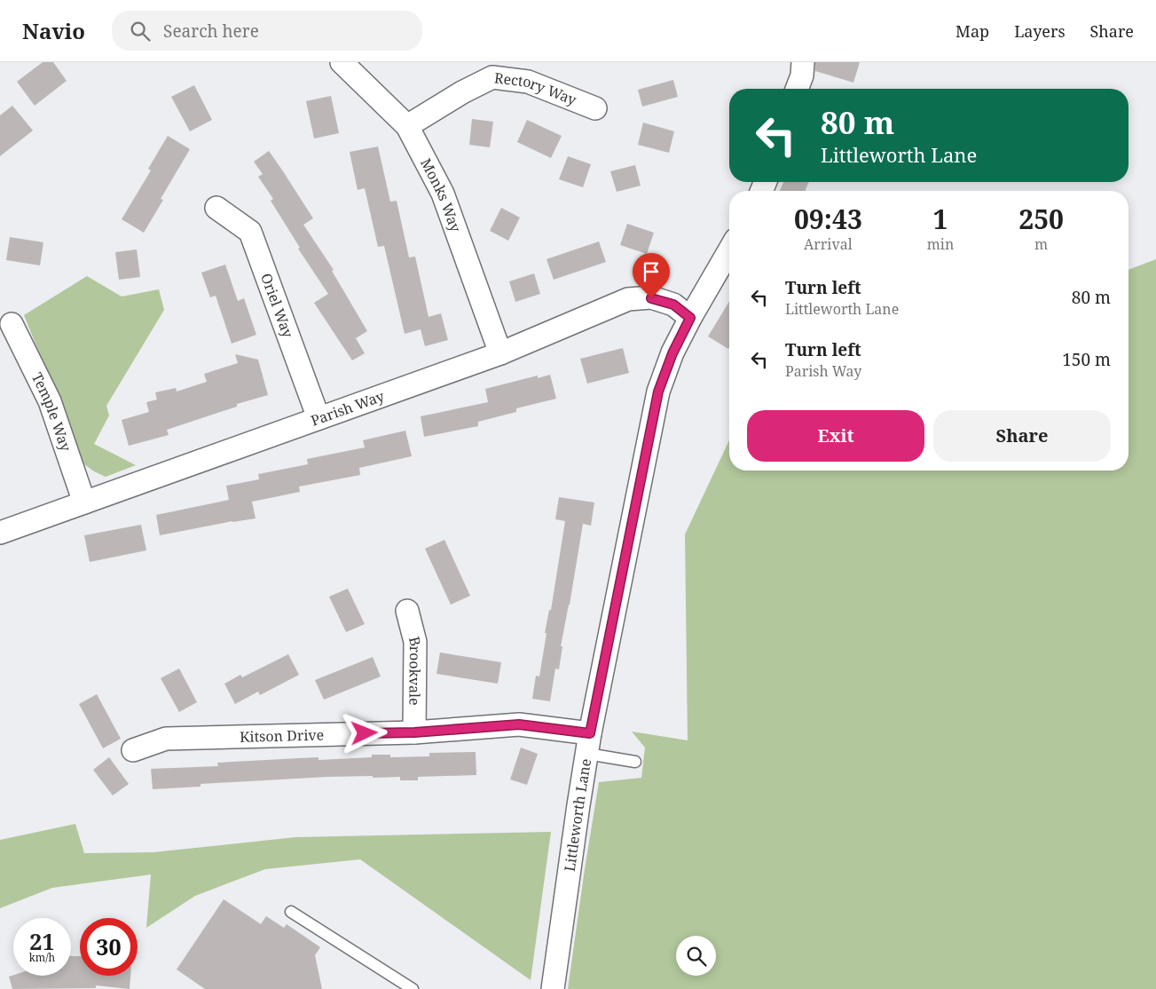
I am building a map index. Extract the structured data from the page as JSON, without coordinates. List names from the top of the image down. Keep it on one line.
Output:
{"streets":{"street":["Rectory Way","Monks Way","Oriel Way","Parish Way","Temple Way","Brookvale","Kitson Drive","Littleworth Lane"]},"crossings":[["Rectory Way","Monks Way"],["Monks Way","Parish Way"],["Oriel Way","Parish Way"],["Parish Way","Temple Way"],["Parish Way","Littleworth Lane"],["Brookvale","Kitson Drive"],["Kitson Drive","Littleworth Lane"]],"page":{"header":"Navio","search":"Search here","nav":["Map","Layers","Share"],"turn":["80 m","Littleworth Lane"],"eta":["09:43","Arrival","1","min","250","m"],"list":[{"name":"Turn left","note":"Littleworth Lane","value":"80 m"},{"name":"Turn left","note":"Parish Way","value":"150 m"}],"buttons":["Exit","Share"],"speed":"21 km/h","limit":"30"}}
